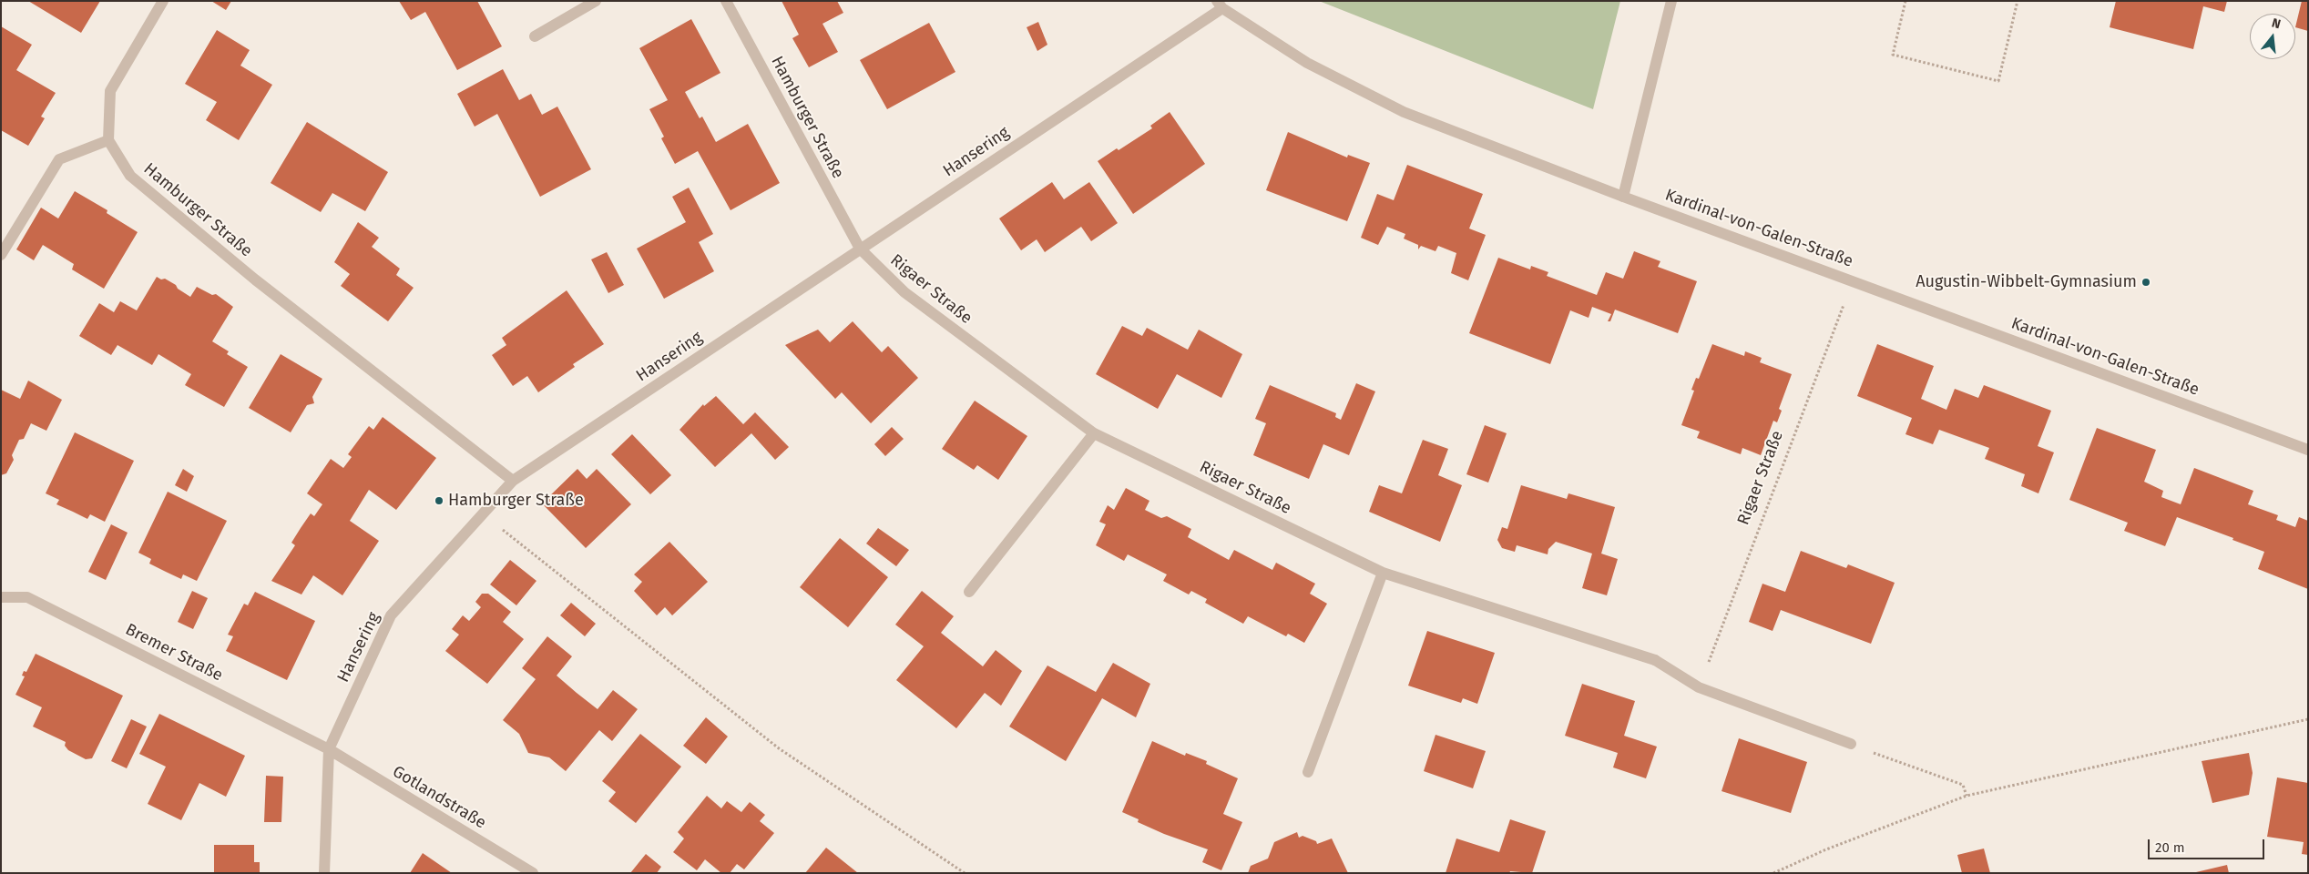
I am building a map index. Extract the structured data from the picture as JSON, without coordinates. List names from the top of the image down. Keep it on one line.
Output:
{"streets":{"street":["Hamburger Straße","Hansering","Kardinal-von-Galen-Straße","Rigaer Straße","Bremer Straße","Gotlandstraße"]},"crossings":[["Hamburger Straße","Hansering"],["Hamburger Straße","Rigaer Straße"],["Hansering","Kardinal-von-Galen-Straße"],["Hansering","Rigaer Straße"],["Hansering","Bremer Straße"],["Hansering","Gotlandstraße"],["Kardinal-von-Galen-Straße","Rigaer Straße"],["Bremer Straße","Gotlandstraße"]],"places":["Augustin-Wibbelt-Gymnasium","Hamburger Straße"],"scale_bar":"20 m","north":"top"}
